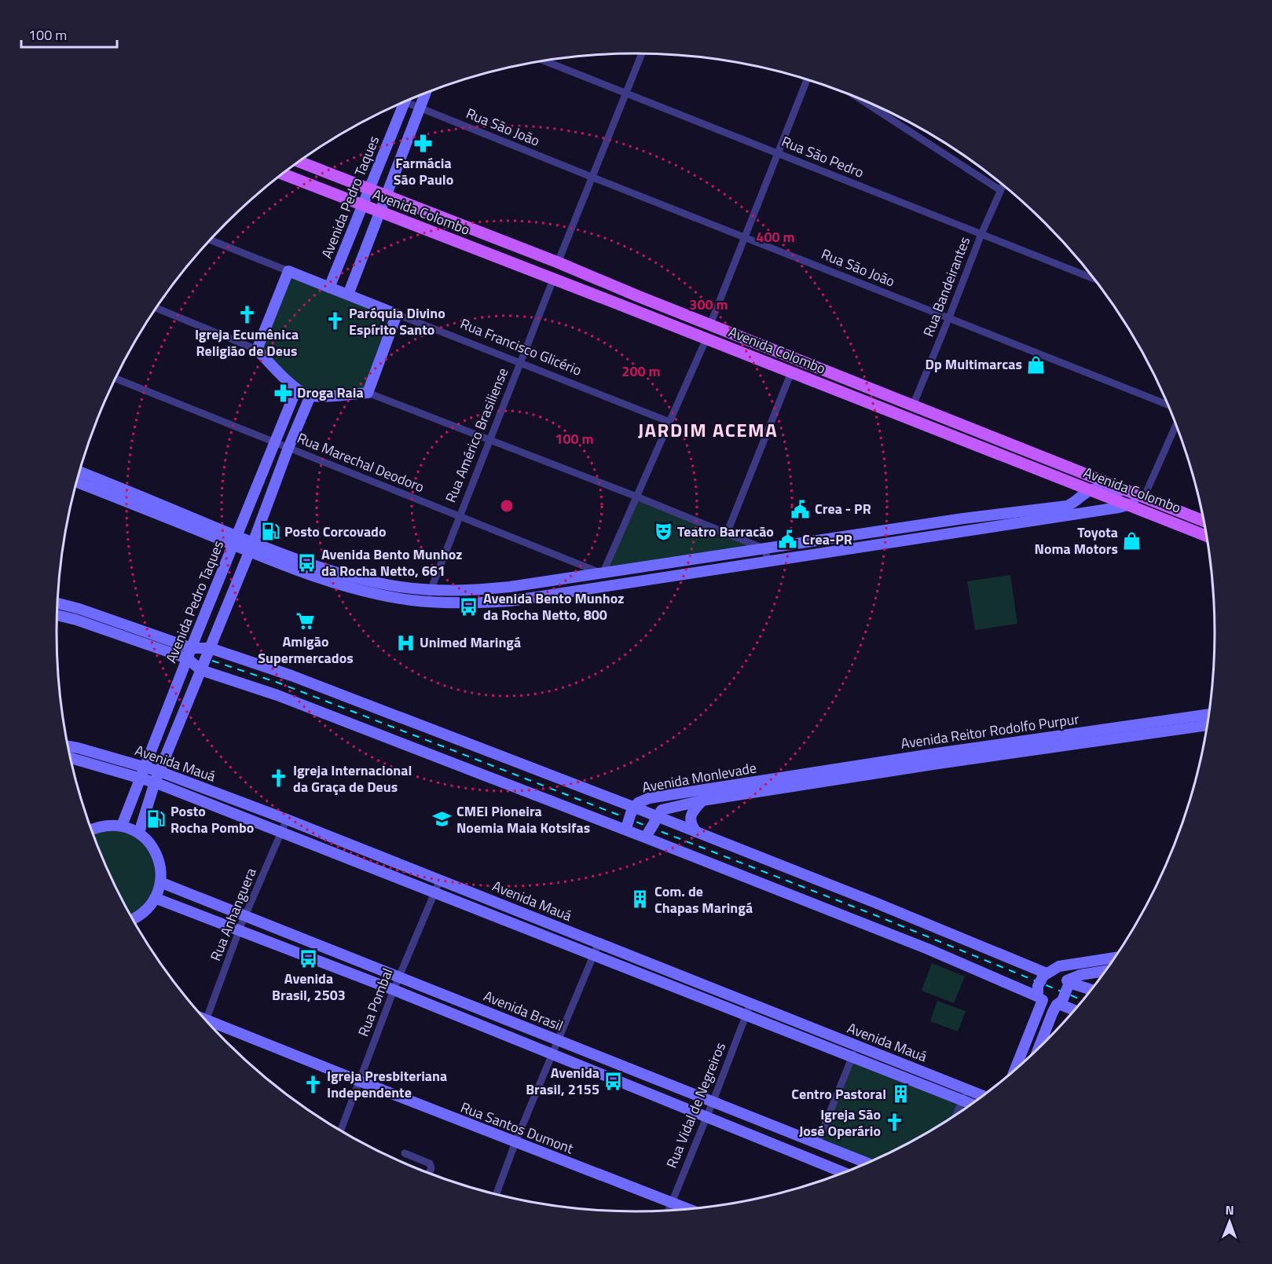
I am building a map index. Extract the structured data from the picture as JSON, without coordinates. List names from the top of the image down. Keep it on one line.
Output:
{"streets":{"main road":["Avenida Pedro Taques","Avenida Colombo","Rua Francisco Glicério","Avenida Reitor Rodolfo Purpur","Avenida Mauá","Avenida Monlevade","Avenida Brasil","Rua Santos Dumont"],"street":["Rua São João","Rua São Pedro","Rua Bandeirantes","Rua Américo Brasiliense","Rua Marechal Deodoro","Rua Anhanguera","Rua Pombal","Rua Vidal de Negreiros"]},"crossings":[["Rua São João","Rua Bandeirantes"],["Rua São Pedro","Rua Bandeirantes"],["Avenida Pedro Taques","Avenida Colombo"],["Avenida Pedro Taques","Rua Francisco Glicério"],["Avenida Pedro Taques","Rua Marechal Deodoro"],["Avenida Pedro Taques","Avenida Mauá"],["Avenida Colombo","Rua Bandeirantes"],["Avenida Colombo","Rua Américo Brasiliense"],["Rua Francisco Glicério","Rua Américo Brasiliense"],["Rua Américo Brasiliense","Rua Marechal Deodoro"],["Avenida Reitor Rodolfo Purpur","Avenida Monlevade"],["Avenida Mauá","Rua Anhanguera"],["Avenida Mauá","Rua Pombal"],["Avenida Mauá","Rua Vidal de Negreiros"],["Rua Anhanguera","Avenida Brasil"],["Rua Pombal","Avenida Brasil"],["Rua Pombal","Rua Santos Dumont"],["Avenida Brasil","Rua Vidal de Negreiros"],["Rua Vidal de Negreiros","Rua Santos Dumont"]],"districts":["JARDIM ACEMA"],"places":{"pharmacy":["Farmácia São Paulo","Droga Raia"],"church":["Igreja Ecumênica Religião de Deus","Paróquia Divino Espírito Santo","Igreja Internacional da Graça de Deus","Igreja Presbiteriana Independente","Igreja São José Operário"],"shop":["Dp Multimarcas","Toyota Noma Motors"],"public building":["Crea - PR","Crea-PR"],"fuel station":["Posto Corcovado","Posto Rocha Pombo"],"theatre":["Teatro Barracão"],"bus stop":["Avenida Bento Munhoz da Rocha Netto, 661","Avenida Bento Munhoz da Rocha Netto, 800","Avenida Brasil, 2503","Avenida Brasil, 2155"],"supermarket":["Amigão Supermercados"],"hospital":["Unimed Maringá"],"school or university":["CMEI Pioneira Noemia Maia Kotsifas"],"building":["Com. de Chapas Maringá","Centro Pastoral"]},"scale_bar":"100 m","north":"top","rings":["400 m","300 m","200 m","100 m"]}
